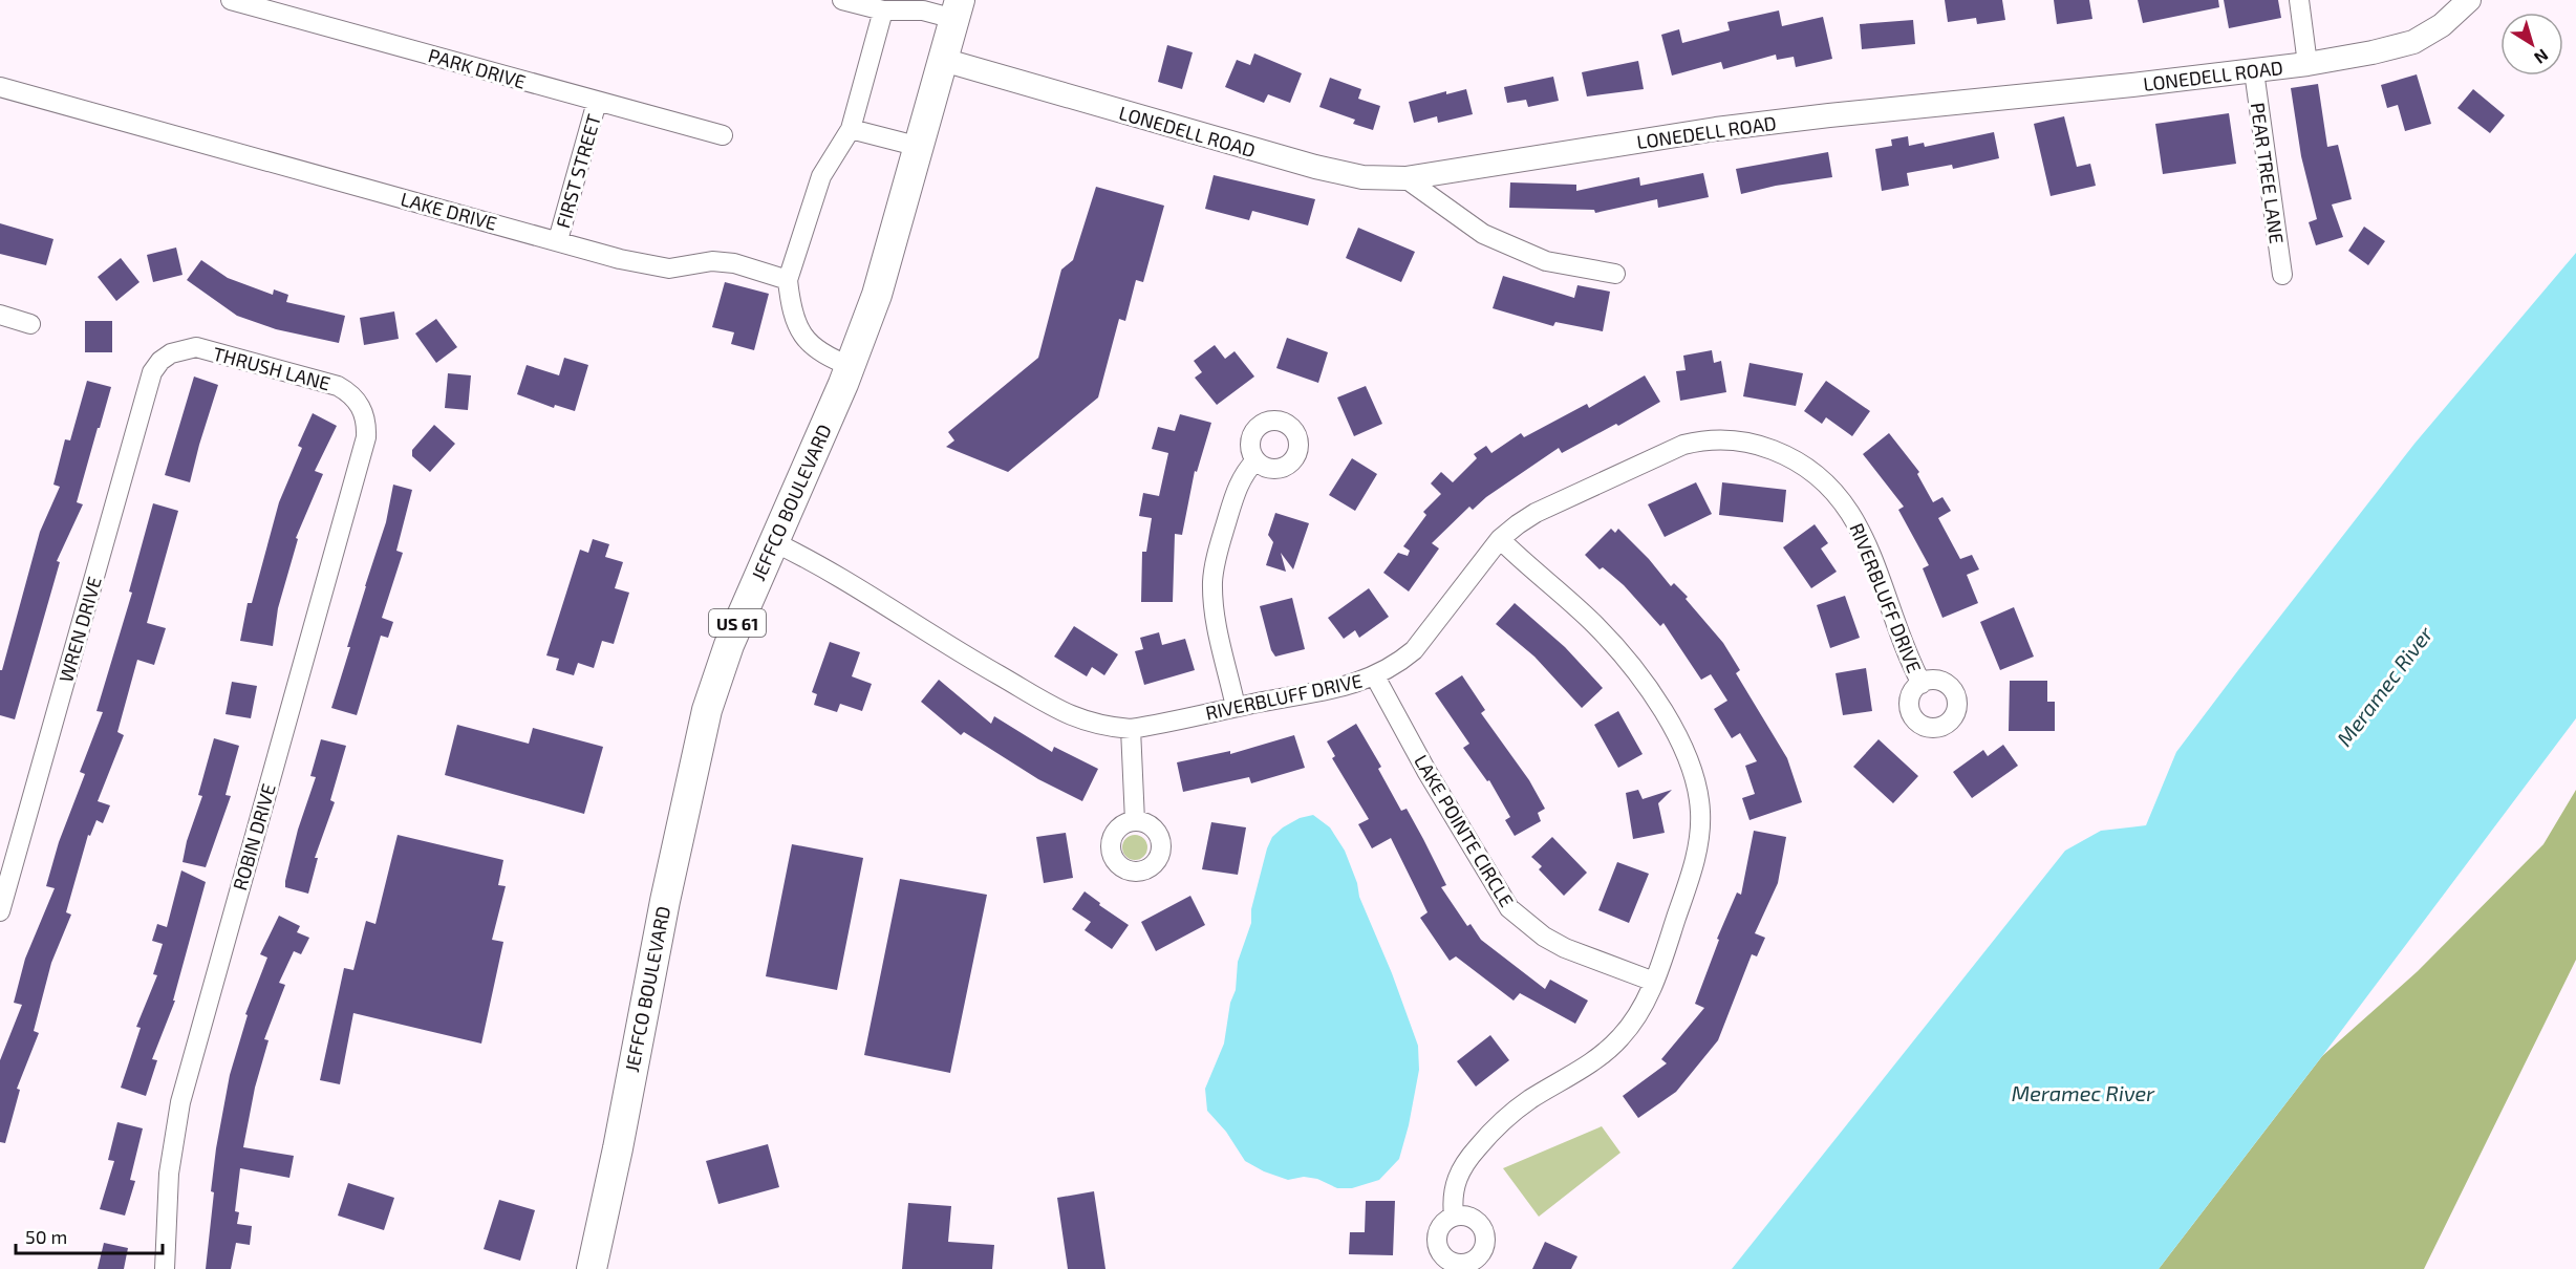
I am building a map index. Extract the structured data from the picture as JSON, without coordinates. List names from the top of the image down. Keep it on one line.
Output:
{"streets":{"main road":["JEFFCO BOULEVARD","US 61"],"street":["PARK DRIVE","LONEDELL ROAD","FIRST STREET","PEAR TREE LANE","LAKE DRIVE","THRUSH LANE","RIVERBLUFF DRIVE","WREN DRIVE","LAKE POINTE CIRCLE","ROBIN DRIVE"]},"crossings":[["PARK DRIVE","FIRST STREET"],["LONEDELL ROAD","PEAR TREE LANE"],["LONEDELL ROAD","JEFFCO BOULEVARD"],["FIRST STREET","LAKE DRIVE"],["THRUSH LANE","WREN DRIVE"],["THRUSH LANE","ROBIN DRIVE"],["JEFFCO BOULEVARD","RIVERBLUFF DRIVE"],["RIVERBLUFF DRIVE","LAKE POINTE CIRCLE"]],"water":["Meramec River"],"scale_bar":"50 m","north":"bottom right"}
